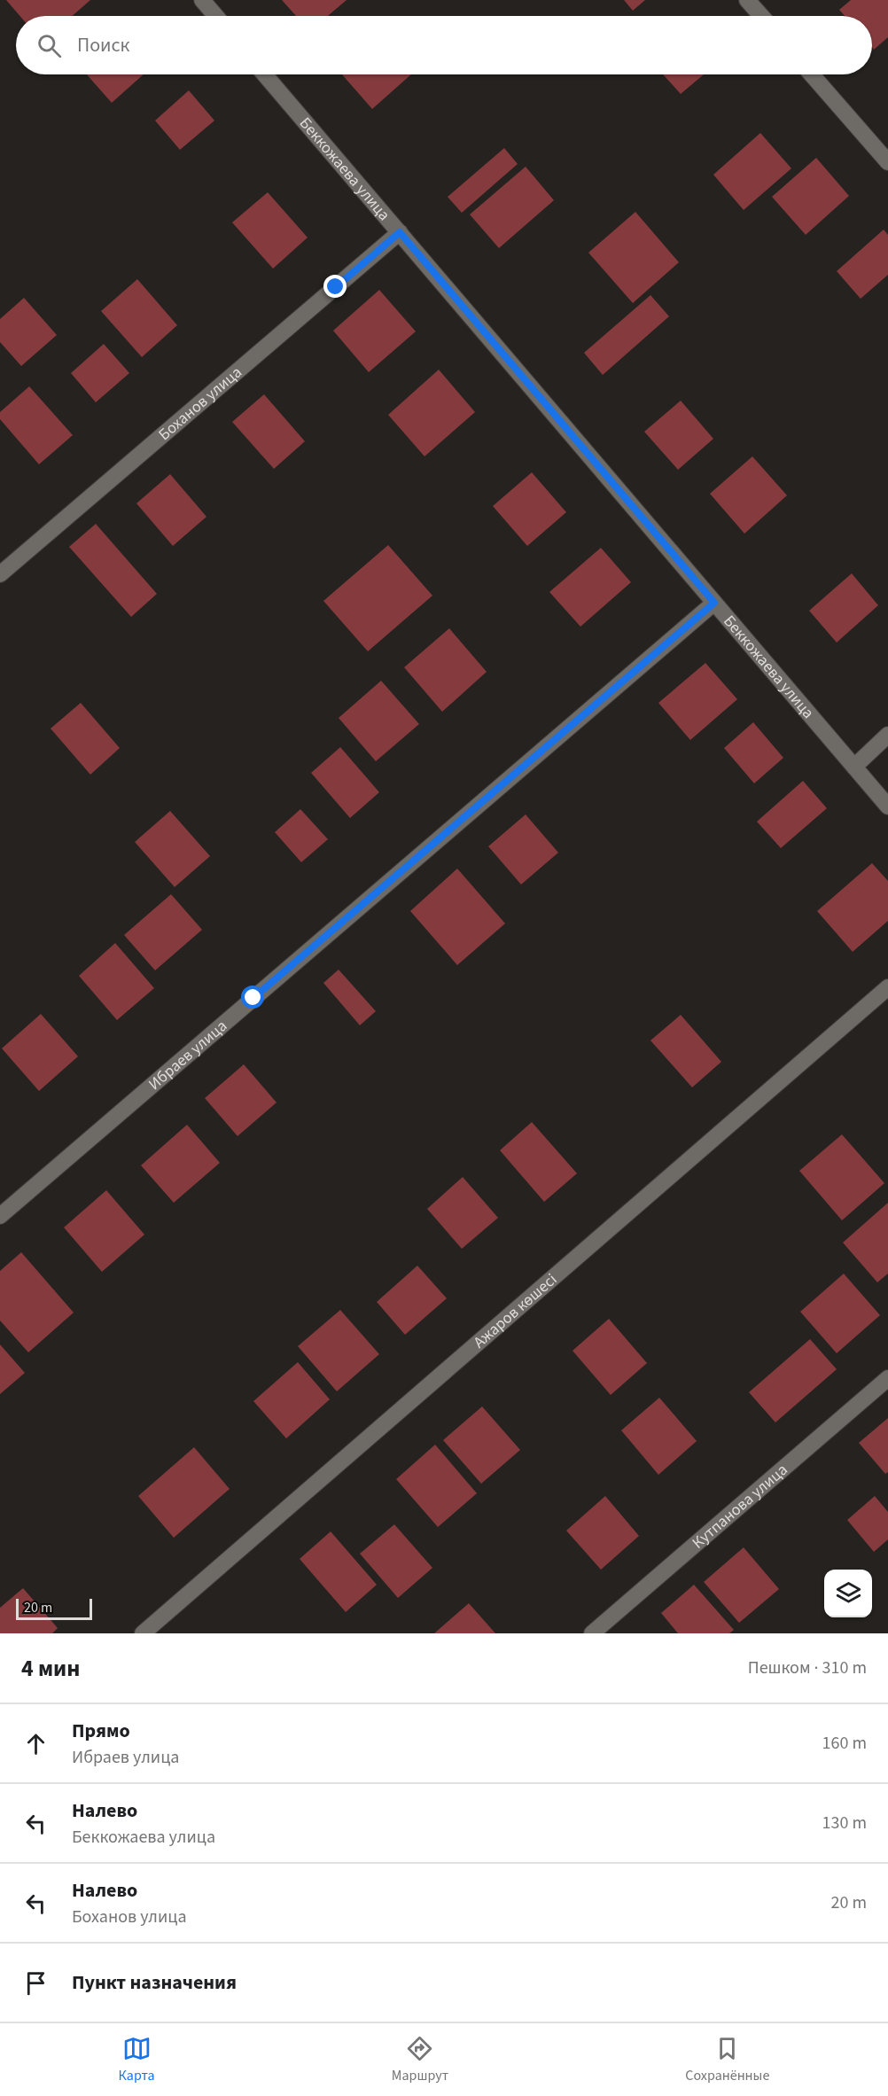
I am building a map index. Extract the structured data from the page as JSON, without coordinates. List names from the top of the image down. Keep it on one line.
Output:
{"streets":{"street":["Беккожаева улица","Боханов улица","Ибраев улица","Ажаров көшесі","Кутпанова улица"]},"crossings":[["Беккожаева улица","Боханов улица"],["Беккожаева улица","Ибраев улица"]],"scale_bar":"20 m","page":{"search":"Поиск","scale":"20 m","heading":["4 мин","Пешком · 310 m"],"list":[["Прямо","Ибраев улица","160 m"],["Налево","Беккожаева улица","130 m"],["Налево","Боханов улица","20 m"],"Пункт назначения"],"nav":["Карта","Маршрут","Сохранённые"]}}
